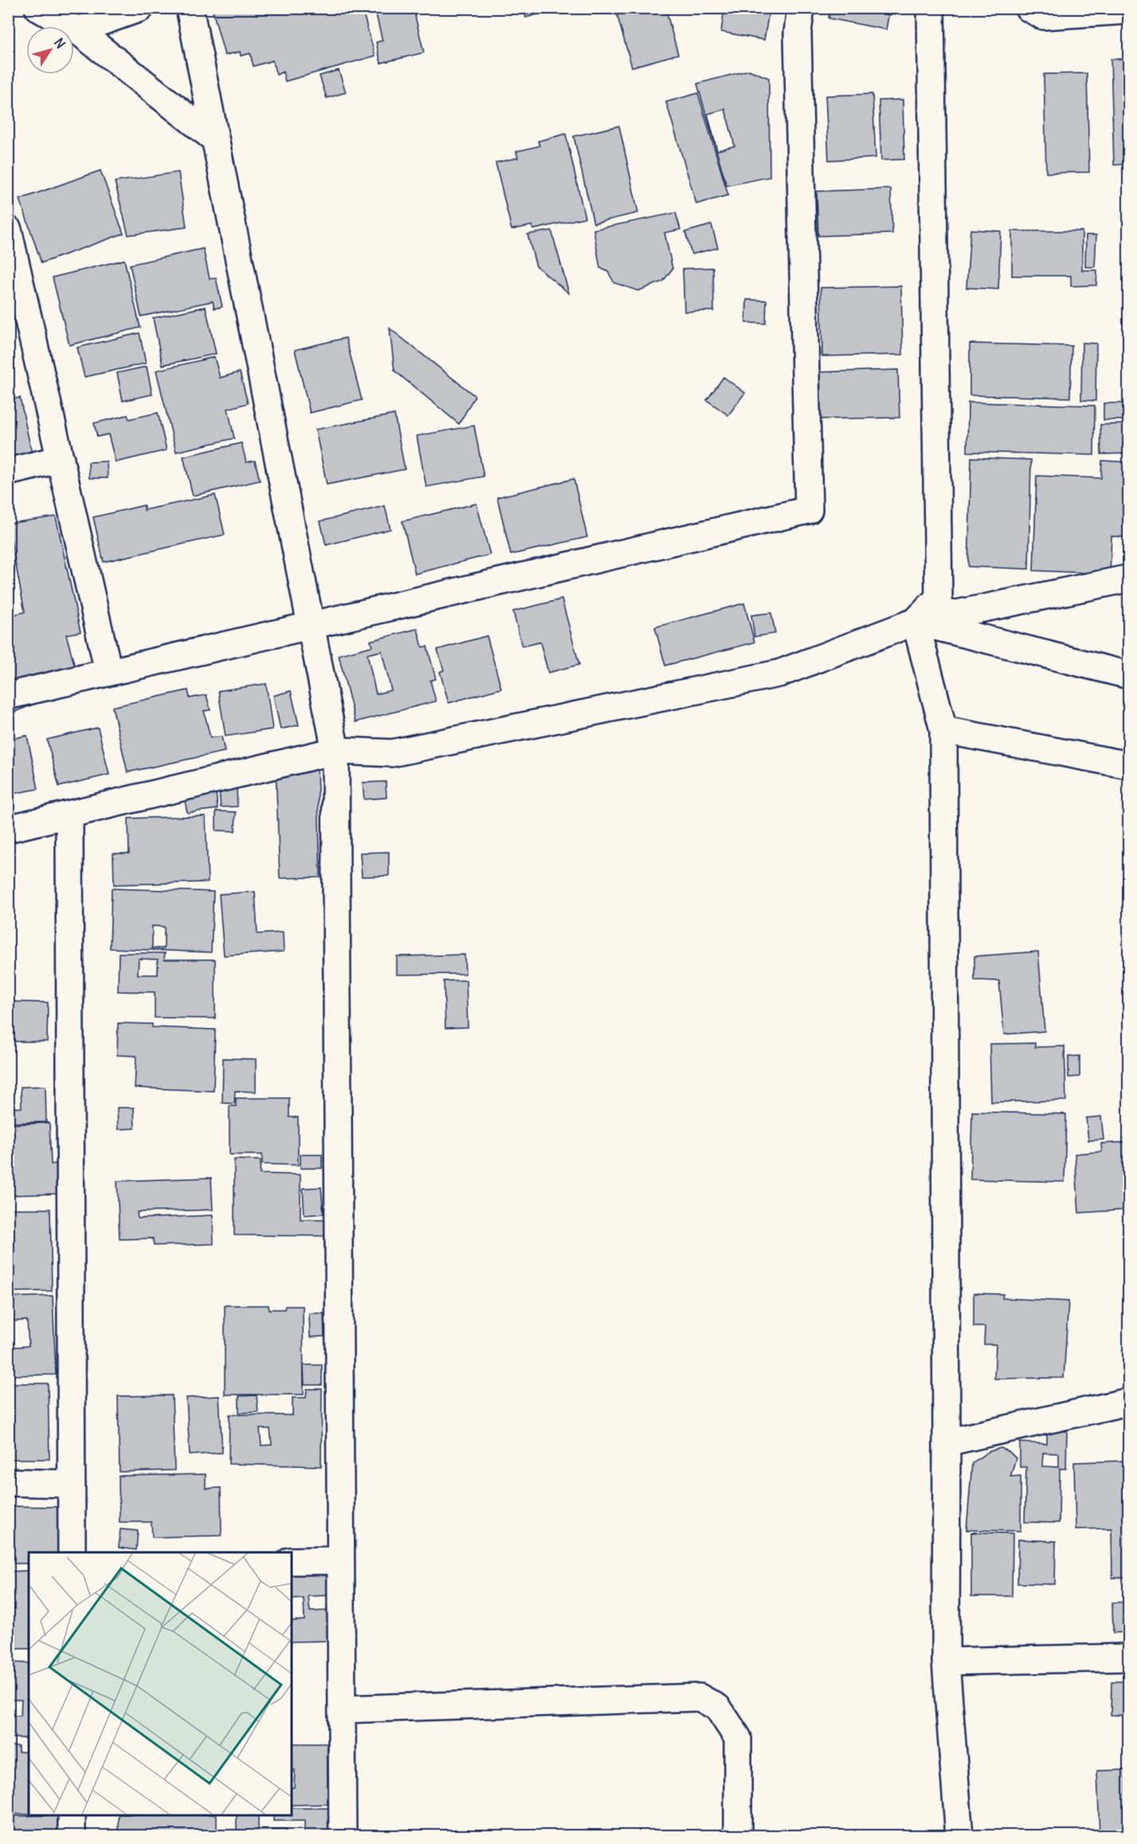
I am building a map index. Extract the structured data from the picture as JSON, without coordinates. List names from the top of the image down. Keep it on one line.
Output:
{"north":"top right"}
